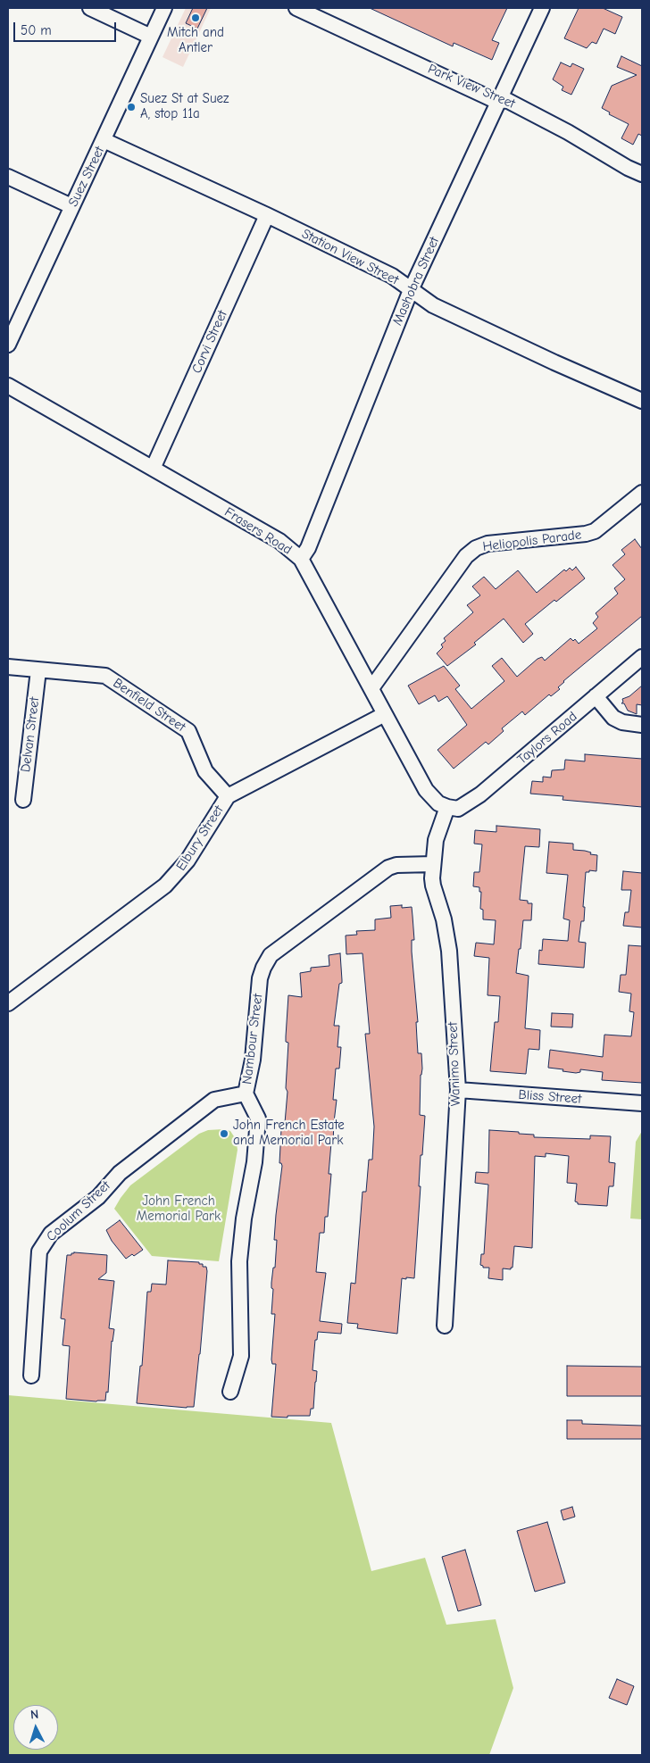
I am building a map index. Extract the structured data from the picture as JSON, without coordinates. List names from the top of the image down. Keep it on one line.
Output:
{"streets":{"street":["Park View Street","Suez Street","Station View Street","Mashobra Street","Corvi Street","Frasers Road","Heliopolis Parade","Benfield Street","Delvan Street","Taylors Road","Elbury Street","Nambour Street","Wanimo Street","Bliss Street","Coolum Street"]},"crossings":[["Park View Street","Mashobra Street"],["Suez Street","Station View Street"],["Station View Street","Mashobra Street"],["Station View Street","Corvi Street"],["Mashobra Street","Frasers Road"],["Corvi Street","Frasers Road"],["Frasers Road","Heliopolis Parade"],["Frasers Road","Taylors Road"],["Frasers Road","Elbury Street"],["Frasers Road","Wanimo Street"],["Benfield Street","Delvan Street"],["Benfield Street","Elbury Street"],["Taylors Road","Wanimo Street"],["Nambour Street","Wanimo Street"],["Nambour Street","Coolum Street"],["Wanimo Street","Bliss Street"]],"parks":["John French Memorial Park"],"places":["Mitch and Antler","Suez St at Suez A, stop 11a","John French Estate and Memorial Park"],"scale_bar":"50 m","north":"top"}
